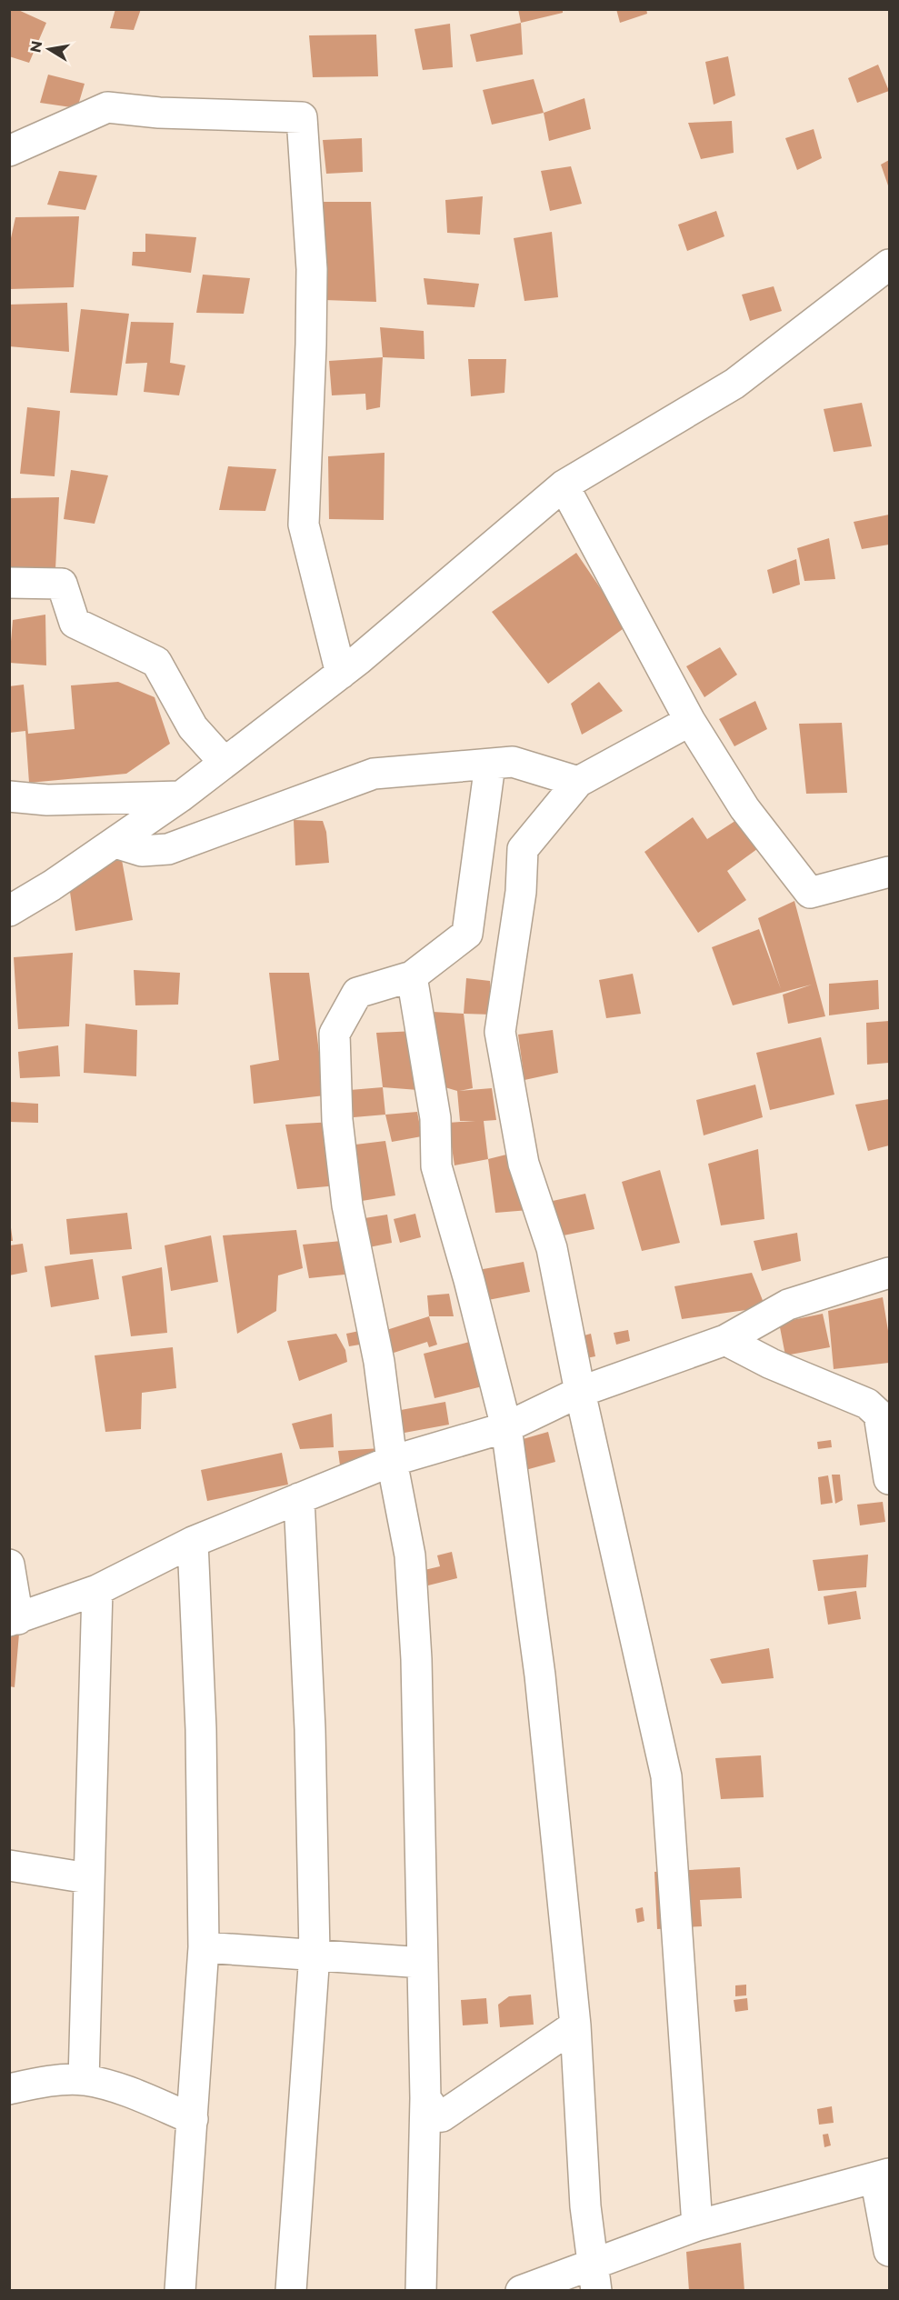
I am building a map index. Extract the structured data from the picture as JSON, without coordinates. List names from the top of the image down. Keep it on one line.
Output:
{"north":"left"}
